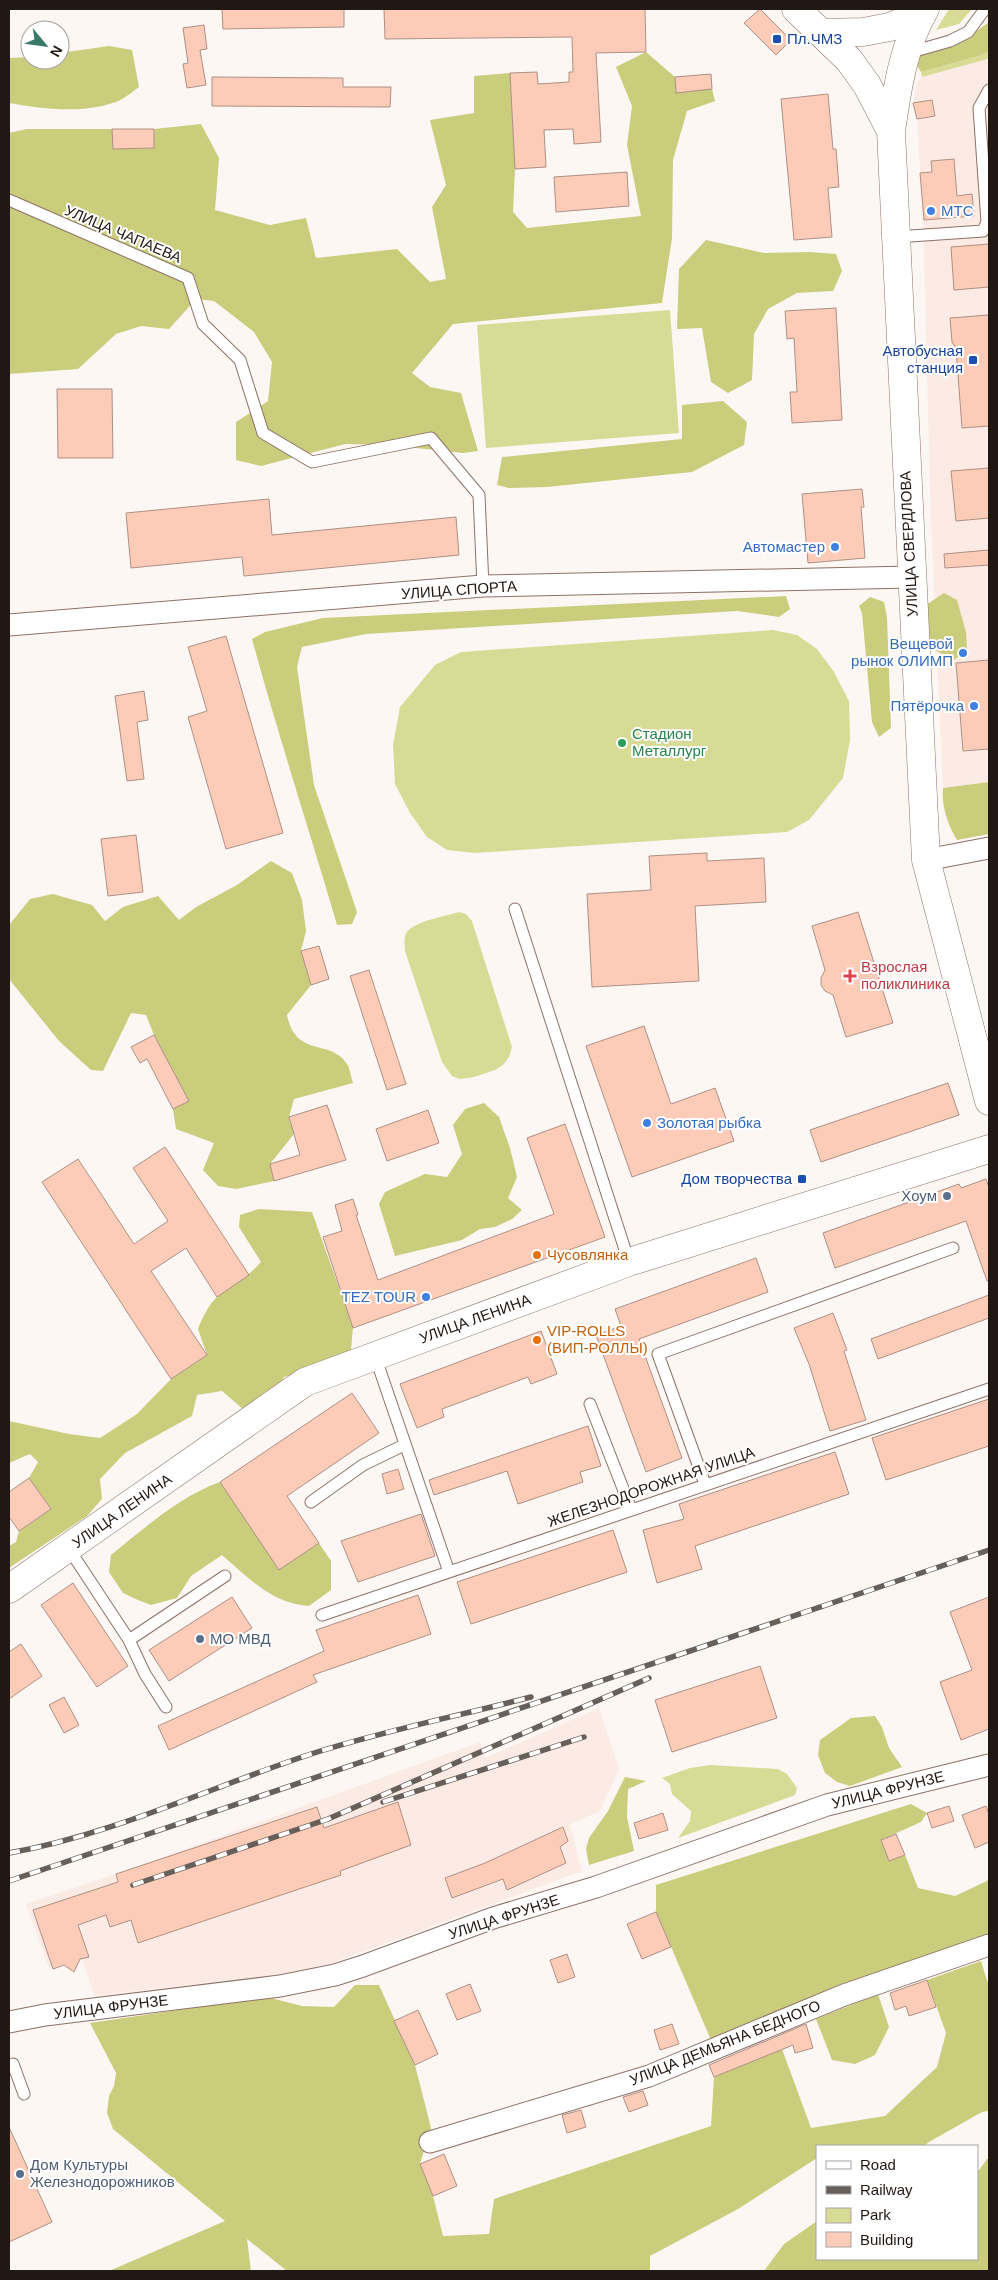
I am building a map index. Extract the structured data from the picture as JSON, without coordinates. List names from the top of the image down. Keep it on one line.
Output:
{"streets":{"main road":["УЛИЦА СВЕРДЛОВА","УЛИЦА ЛЕНИНА"],"street":["УЛИЦА СПОРТА","УЛИЦА ФРУНЗЕ","УЛИЦА ДЕМЬЯНА БЕДНОГО"],"lane":["УЛИЦА ЧАПАЕВА","ЖЕЛЕЗНОДОРОЖНАЯ УЛИЦА"]},"crossings":[["УЛИЦА ЧАПАЕВА","УЛИЦА СПОРТА"],["УЛИЦА СВЕРДЛОВА","УЛИЦА СПОРТА"]],"places":{"transit":["Пл.ЧМЗ","Автобусная станция","Дом творчества"],"other":["МТС","Автомастер","Вещевой рынок ОЛИМП","Пятёрочка","Стадион Металлург","Золотая рыбка","Хоум","Чусовлянка","TEZ TOUR","VIP-ROLLS (ВИП-РОЛЛЫ)","МО МВД","Дом Культуры Железнодорожников"],"health":["Взрослая поликлиника"]},"legend":["Road","Railway","Park","Building"],"north":"bottom right"}
